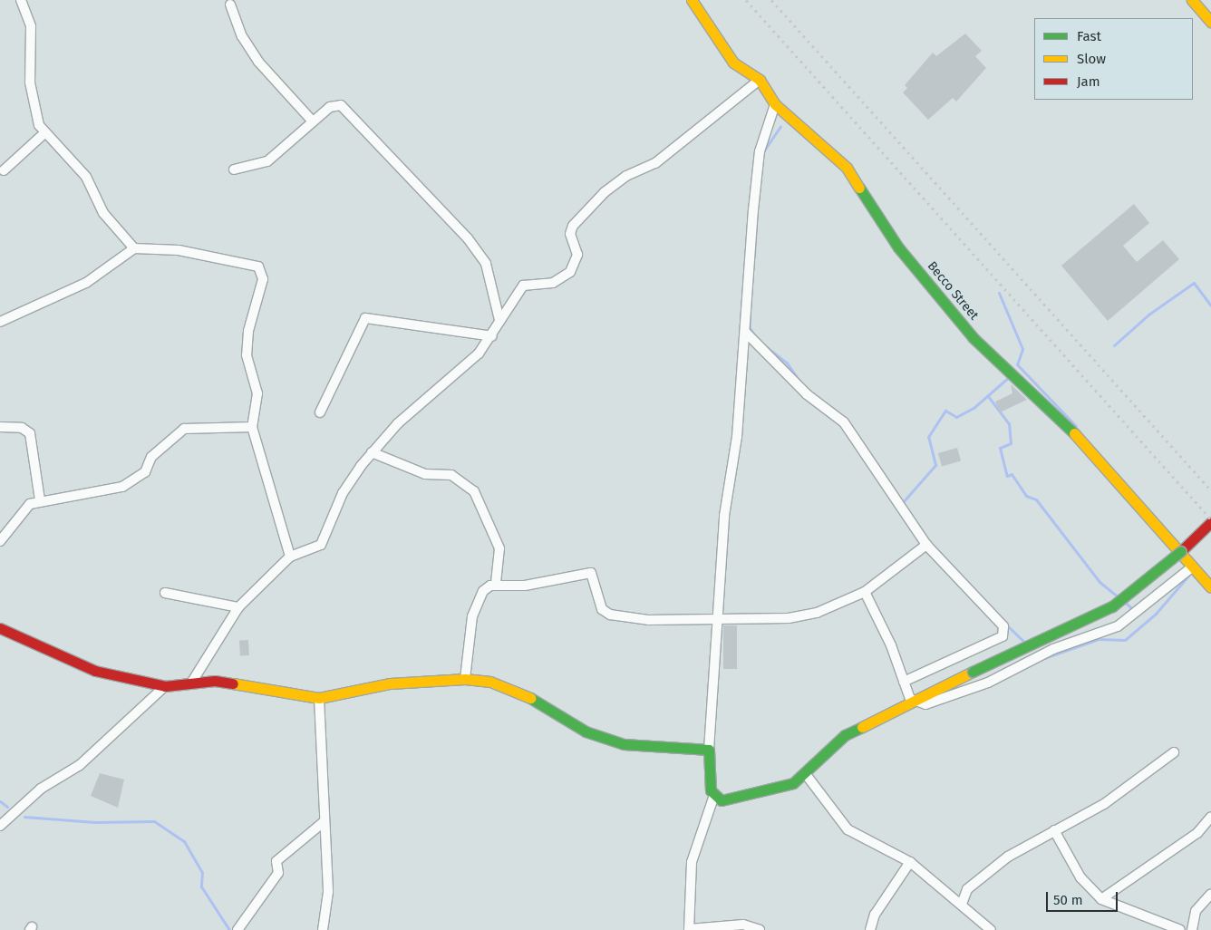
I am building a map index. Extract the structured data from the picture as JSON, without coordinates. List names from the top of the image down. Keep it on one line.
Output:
{"streets":{"main road":["Becco Street"]},"legend":["Fast","Slow","Jam"],"scale_bar":"50 m"}
